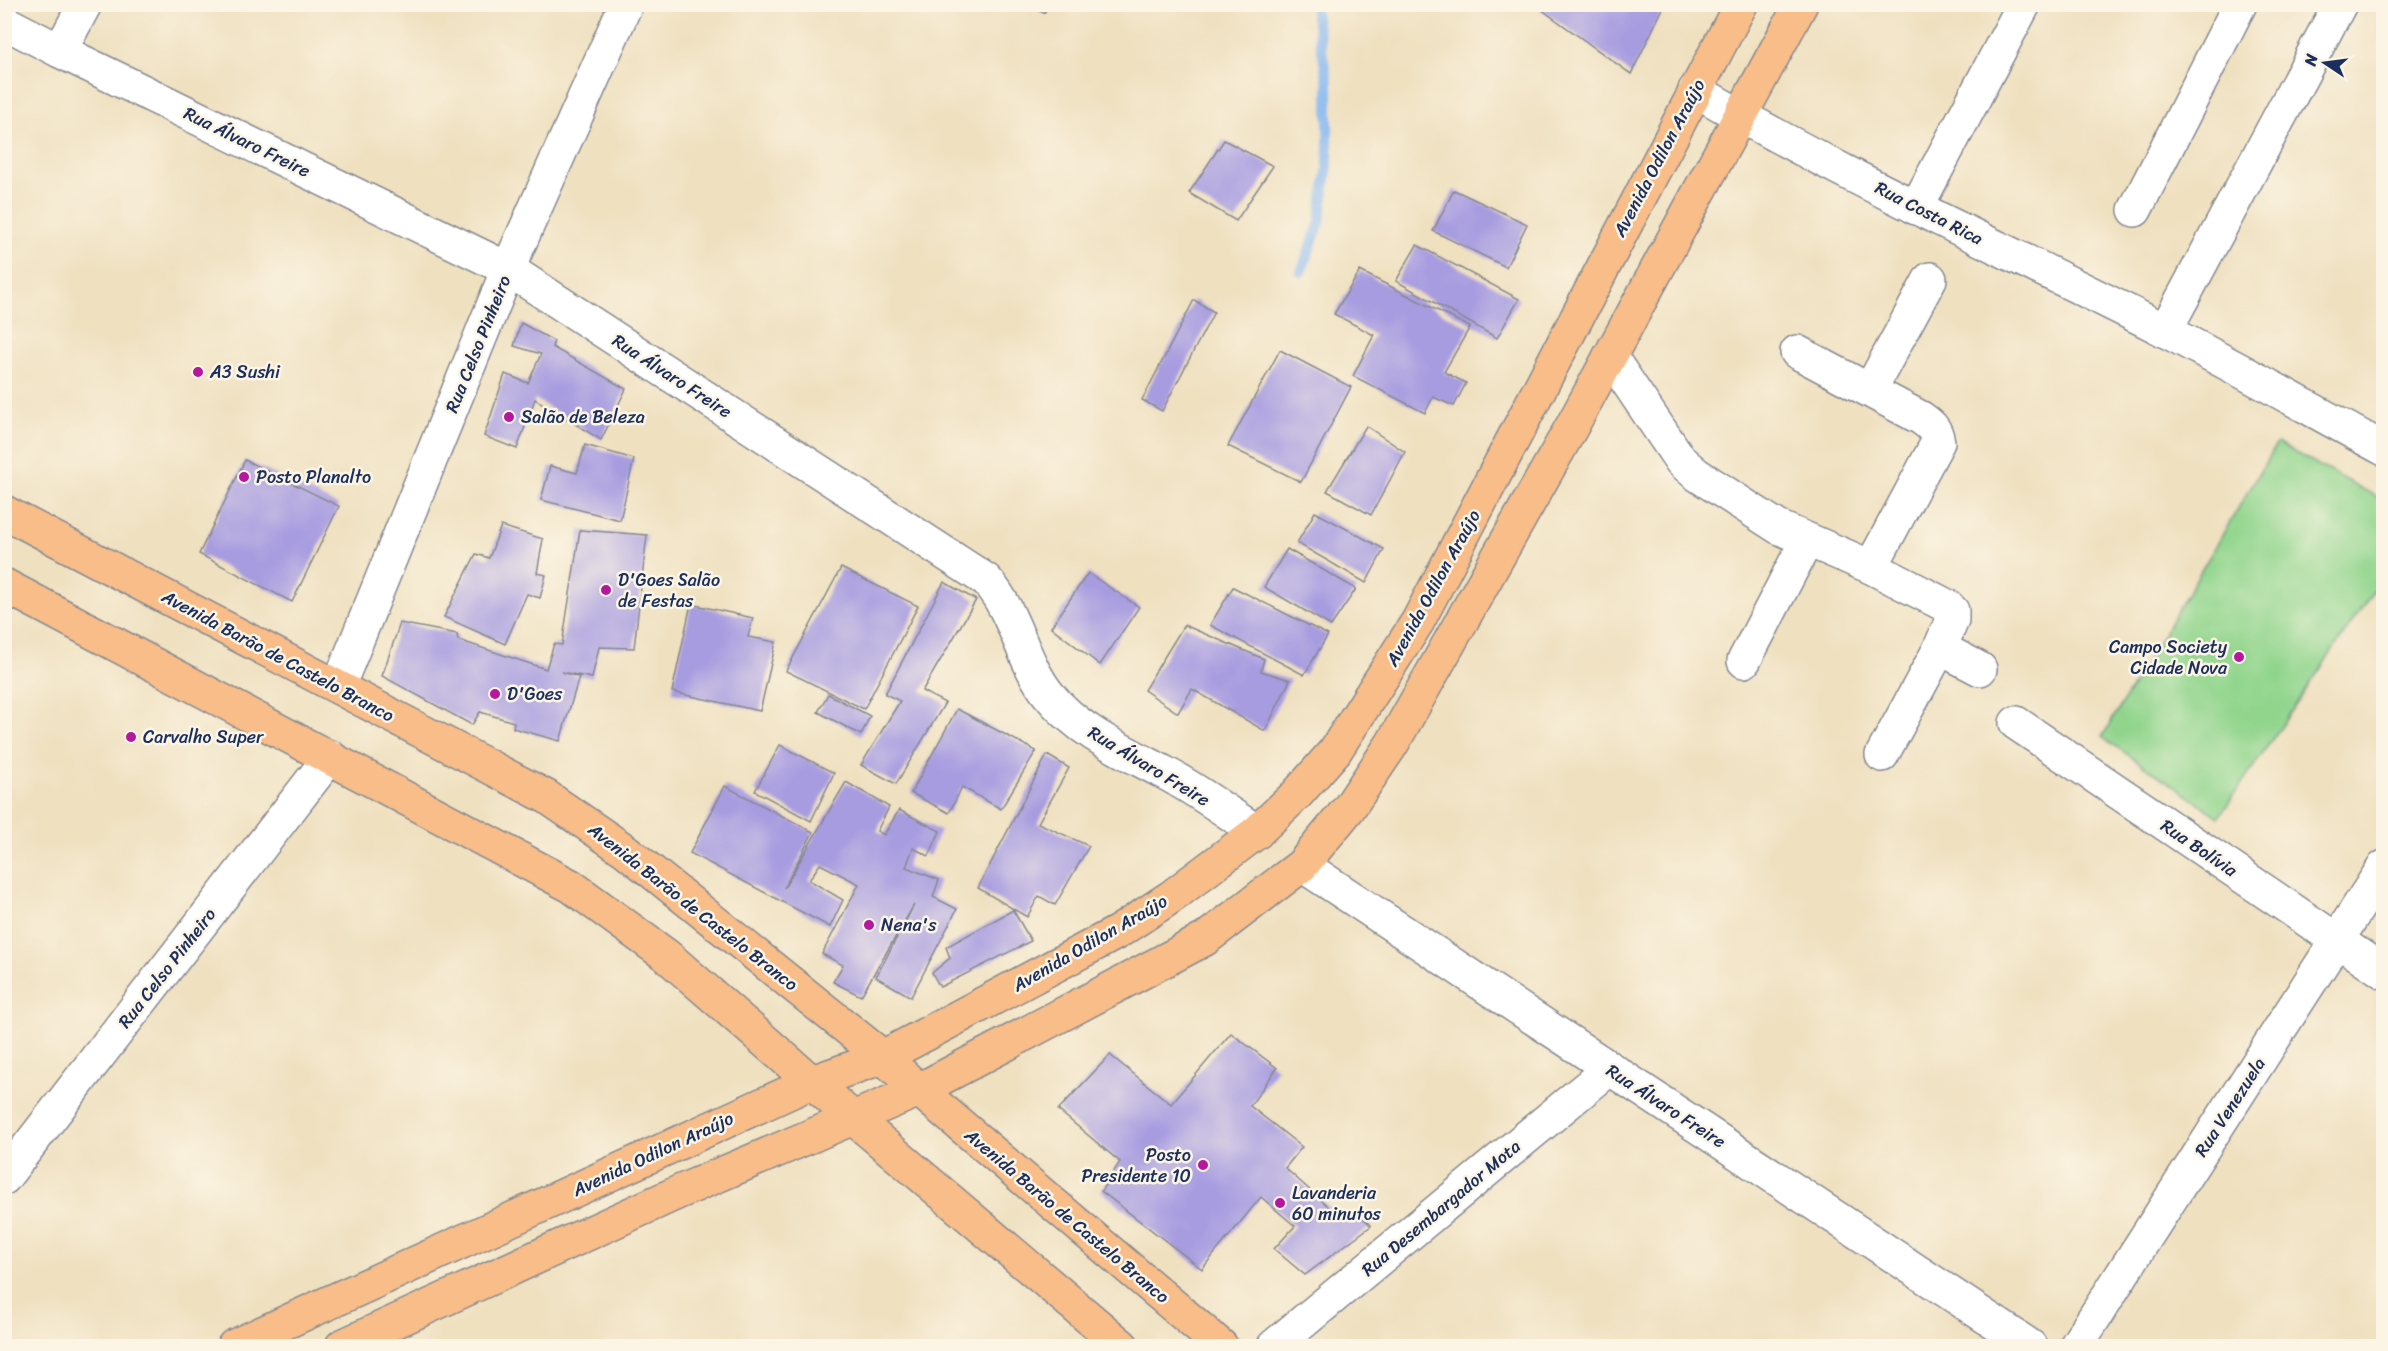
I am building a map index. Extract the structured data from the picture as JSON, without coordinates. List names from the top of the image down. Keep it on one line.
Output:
{"streets":{"main road":["Avenida Odilon Araújo","Avenida Barão de Castelo Branco"],"street":["Rua Álvaro Freire","Rua Costa Rica","Rua Celso Pinheiro","Rua Bolívia","Rua Venezuela","Rua Desembargador Mota"]},"crossings":[["Rua Álvaro Freire","Avenida Odilon Araújo"],["Rua Álvaro Freire","Rua Celso Pinheiro"],["Rua Álvaro Freire","Rua Desembargador Mota"],["Avenida Odilon Araújo","Rua Costa Rica"],["Avenida Odilon Araújo","Avenida Barão de Castelo Branco"],["Rua Celso Pinheiro","Avenida Barão de Castelo Branco"],["Rua Bolívia","Rua Venezuela"]],"places":["A3 Sushi","Salão de Beleza","Posto Planalto","D'Goes Salão de Festas","Campo Society Cidade Nova","D'Goes","Carvalho Super","Nena's","Posto Presidente 10","Lavanderia 60 minutos"],"north":"left"}
